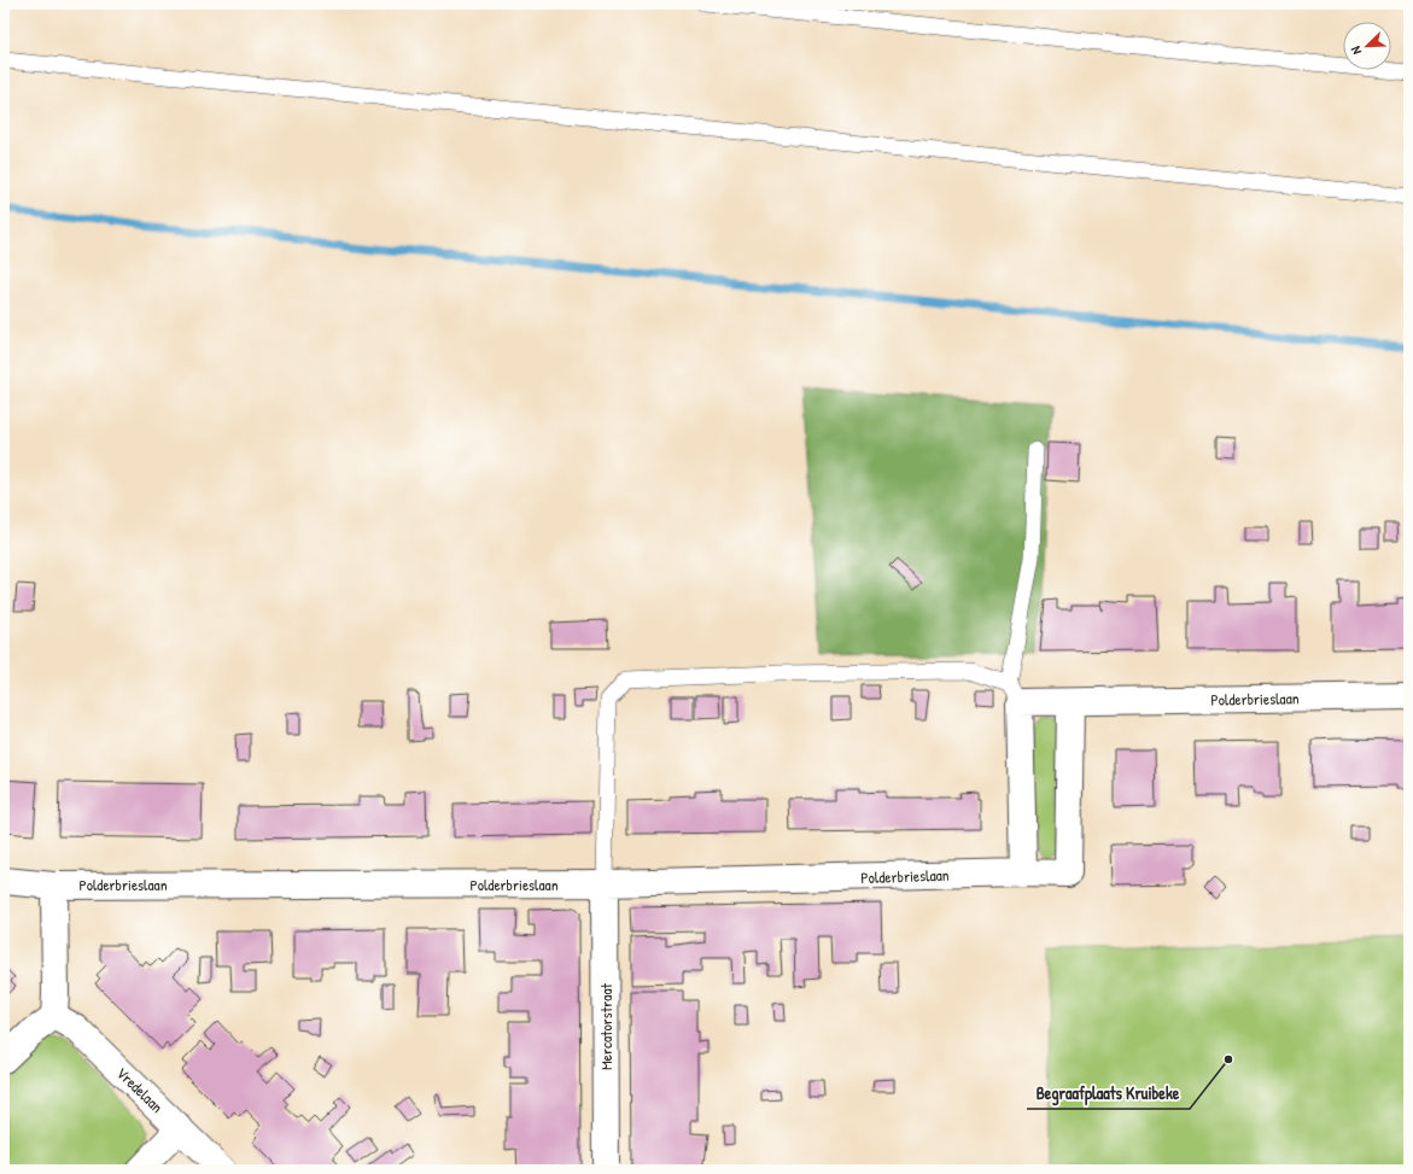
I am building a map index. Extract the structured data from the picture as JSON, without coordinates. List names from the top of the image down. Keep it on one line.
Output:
{"streets":{"street":["Polderbrieslaan","Mercatorstraat","Vredelaan"]},"crossings":[["Polderbrieslaan","Mercatorstraat"]],"places":["Begraafplaats Kruibeke"],"north":"bottom left"}
